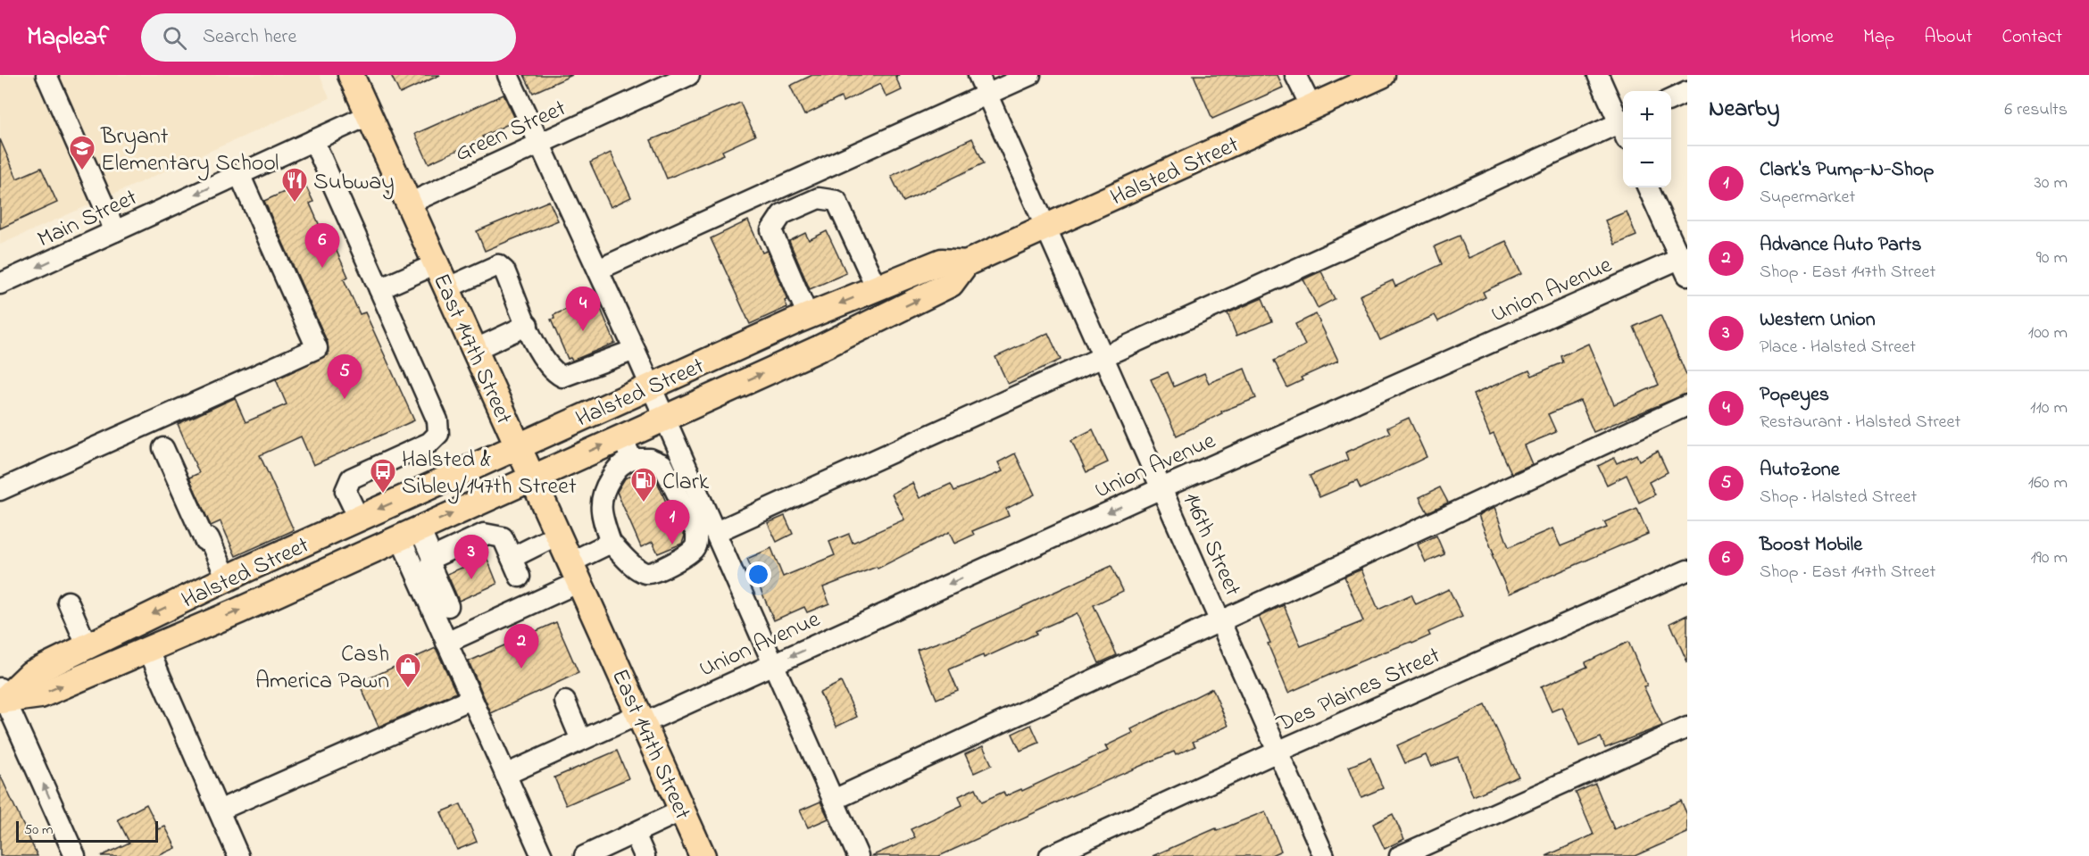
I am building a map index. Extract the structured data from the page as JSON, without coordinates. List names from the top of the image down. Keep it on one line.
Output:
{"streets":{"main road":["Halsted Street","East 147th Street"],"street":["Green Street","Main Street","Union Avenue","146th Street","Des Plaines Street"]},"crossings":[["Green Street","East 147th Street"],["Halsted Street","East 147th Street"],["Halsted Street","146th Street"],["Main Street","East 147th Street"],["Union Avenue","East 147th Street"],["Union Avenue","146th Street"],["146th Street","Des Plaines Street"]],"one_way":["Main Street"],"places":{"school or university":["Bryant Elementary School"],"restaurant":["Subway"],"bus stop":["Halsted & Sibley/147th Street"],"fuel station":["Clark"],"shop":["Cash America Pawn"]},"scale_bar":"50 m","page":{"header":"Mapleaf","search":"Search here","nav":["Home","Map","About","Contact"],"heading":["Nearby","6 results"],"map_buttons":["+","−"],"list":[{"mark":"1","name":"Clark's Pump-N-Shop","note":"Supermarket","value":"30 m"},{"mark":"2","name":"Advance Auto Parts","note":"Shop · East 147th Street","value":"90 m"},{"mark":"3","name":"Western Union","note":"Place · Halsted Street","value":"100 m"},{"mark":"4","name":"Popeyes","note":"Restaurant · Halsted Street","value":"110 m"},{"mark":"5","name":"AutoZone","note":"Shop · Halsted Street","value":"160 m"},{"mark":"6","name":"Boost Mobile","note":"Shop · East 147th Street","value":"190 m"}],"pins":["6","4","5","1","3","2"],"scale":"50 m"}}
